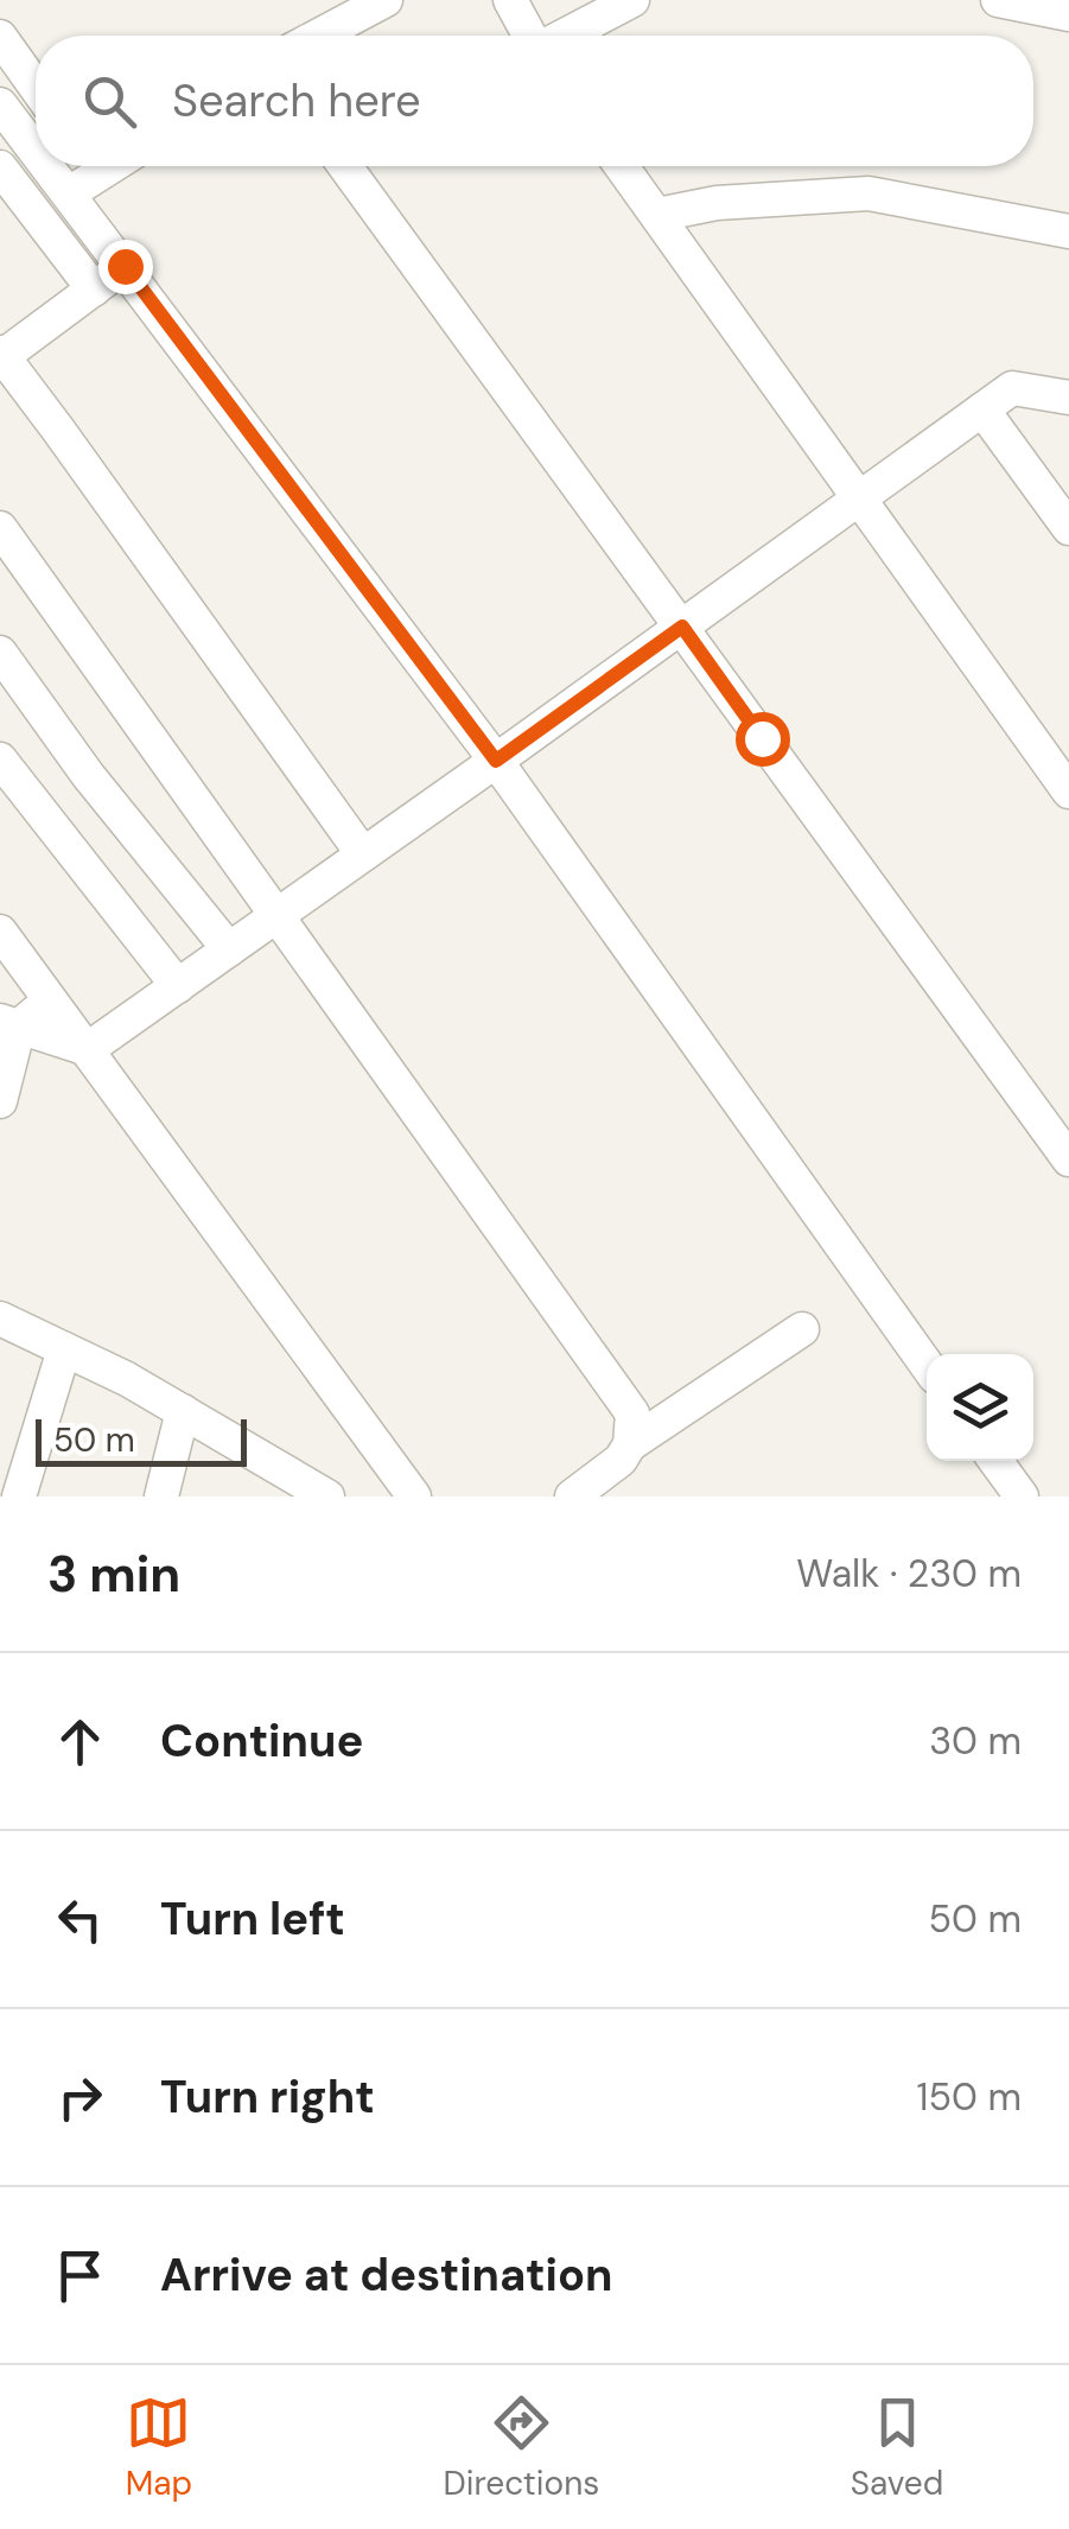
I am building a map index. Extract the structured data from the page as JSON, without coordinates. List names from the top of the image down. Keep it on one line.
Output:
{"scale_bar":"50 m","page":{"search":"Search here","scale":"50 m","heading":["3 min","Walk · 230 m"],"list":[["Continue","30 m"],["Turn left","50 m"],["Turn right","150 m"],"Arrive at destination"],"nav":["Map","Directions","Saved"]}}
